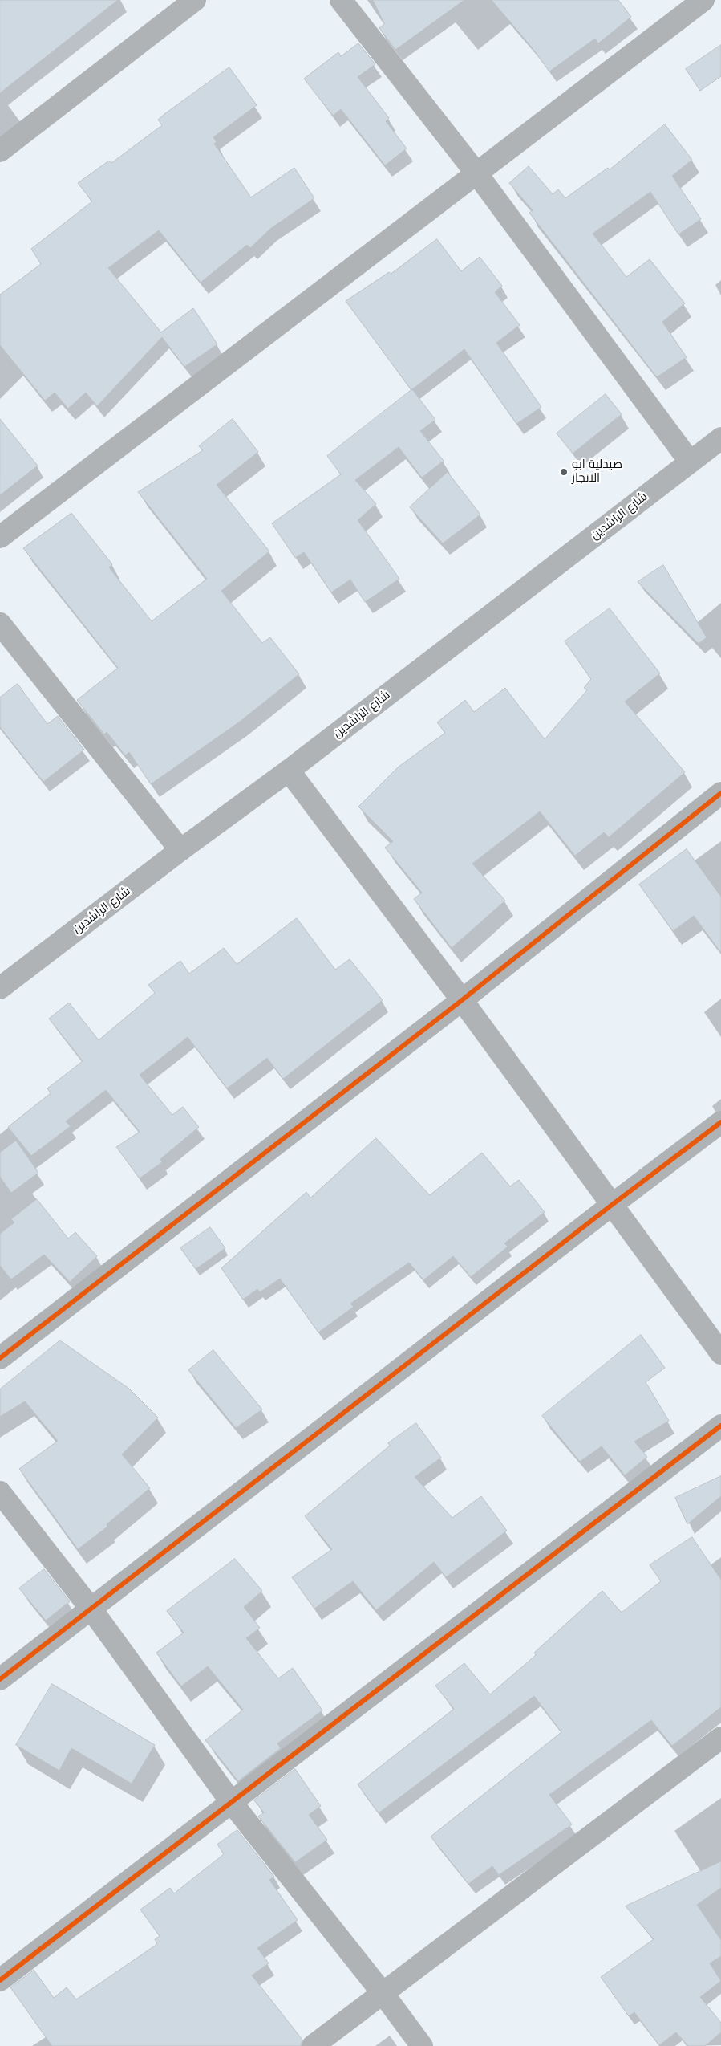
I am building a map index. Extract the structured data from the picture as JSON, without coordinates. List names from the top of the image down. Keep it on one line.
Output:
{"streets":{"street":["شارع الراشدين"]},"places":["صيدلية ابو الانجاز"]}
